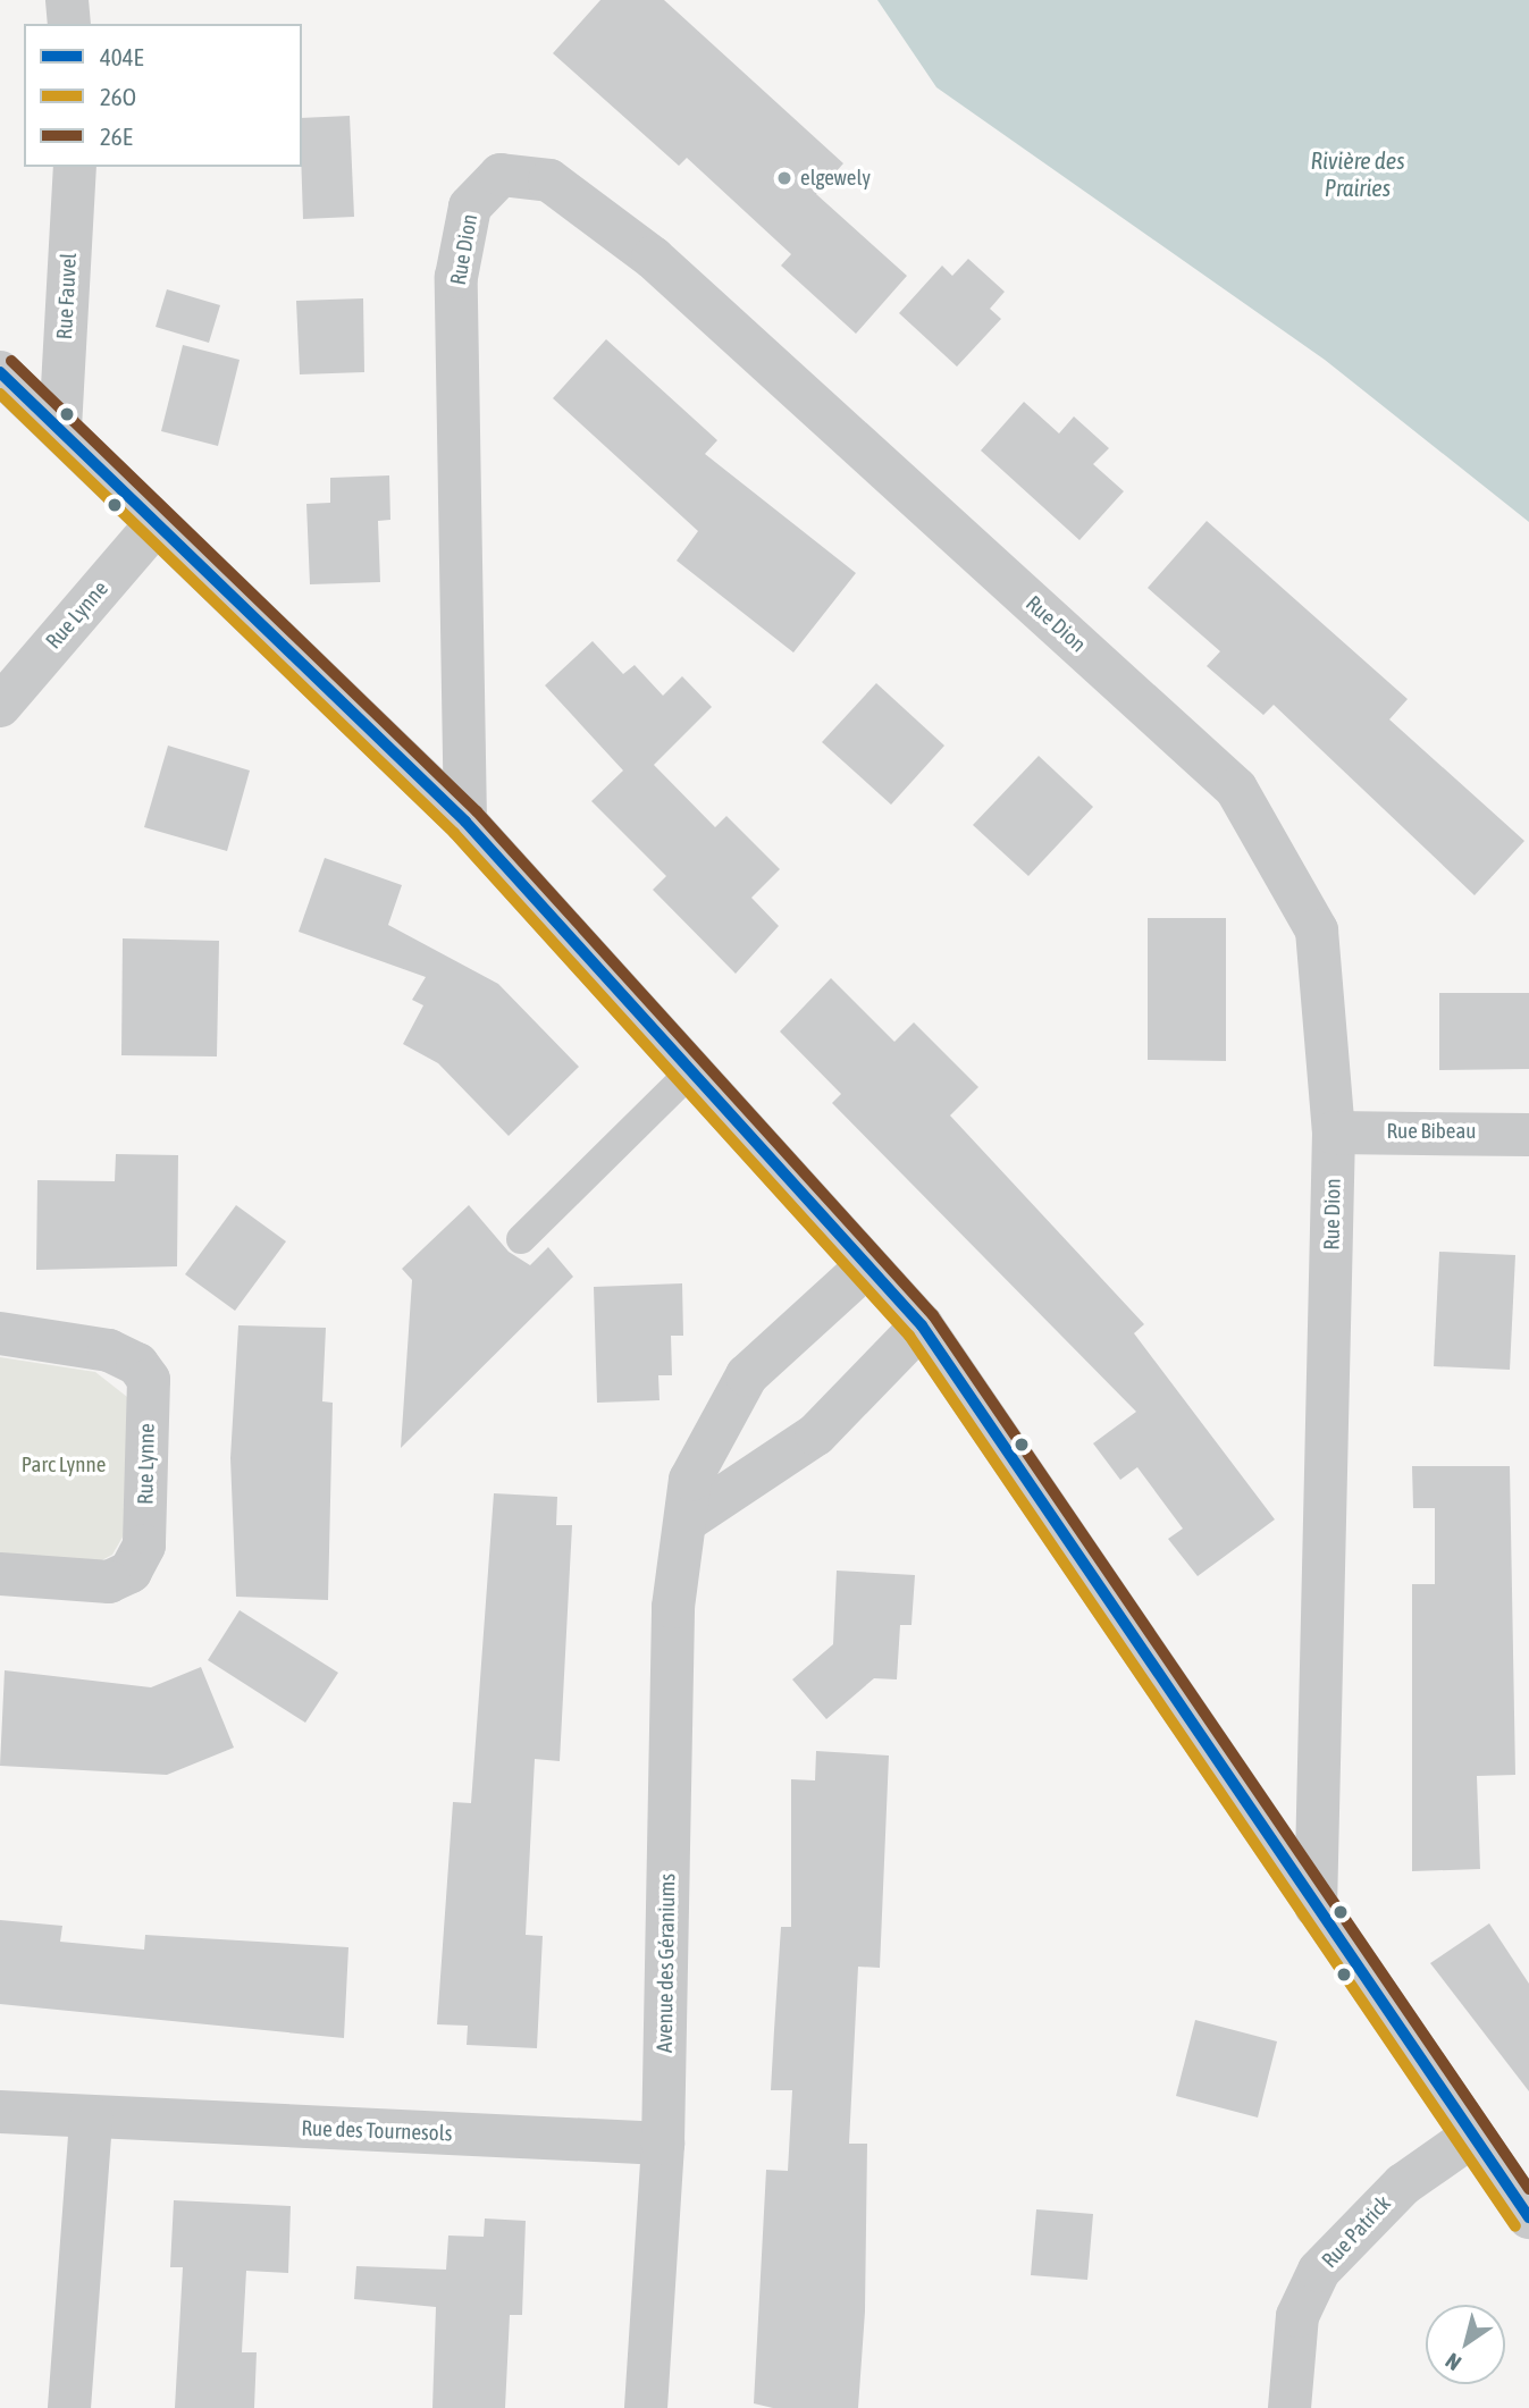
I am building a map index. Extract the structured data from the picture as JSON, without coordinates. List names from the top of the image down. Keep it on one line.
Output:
{"streets":{"street":["Rue Dion","Rue Fauvel","Rue Lynne","Rue Bibeau","Avenue des Géraniums","Rue des Tournesols","Rue Patrick"]},"crossings":[["Rue Dion","Rue Bibeau"],["Avenue des Géraniums","Rue des Tournesols"]],"water":["Rivière des Prairies"],"parks":["Parc Lynne"],"places":["elgewely"],"lines":["transit line 26E","transit line 404E","transit line 26O"],"legend":["404E","26O","26E"],"north":"bottom left"}
